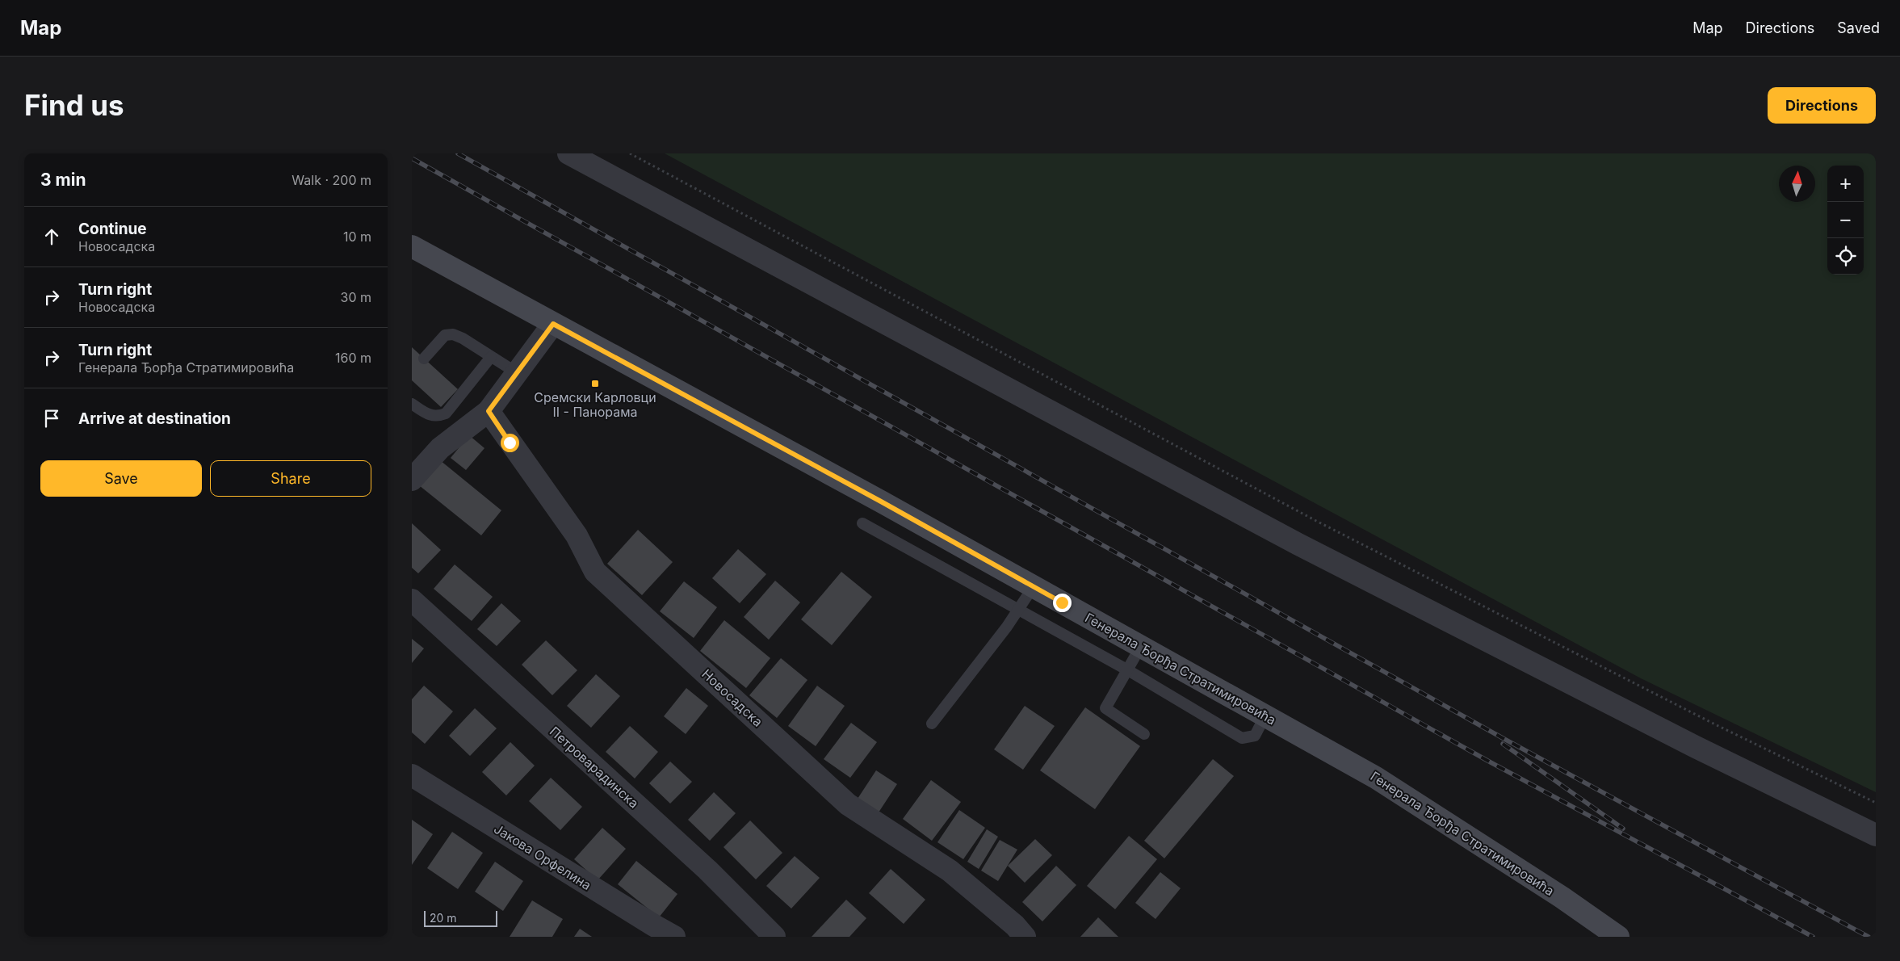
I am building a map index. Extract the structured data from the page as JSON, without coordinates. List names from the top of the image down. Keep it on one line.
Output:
{"streets":{"main road":["Генерала Ђорђа Стратимировића"],"street":["Новосадска","Петроварадинска","Јакова Орфелина"]},"places":{"transit":["Сремски Карловци II - Панорама"]},"scale_bar":"20 m","north":"top","page":{"header":"Map","nav":["Map","Directions","Saved"],"buttons":["Directions",["Save","Share"]],"title":"Find us","heading":["3 min","Walk · 200 m"],"map_buttons":["+","−"],"list":[["Continue","Новосадска","10 m"],["Turn right","Новосадска","30 m"],["Turn right","Генерала Ђорђа Стратимировића","160 m"],"Arrive at destination"],"scale":"20 m"}}
